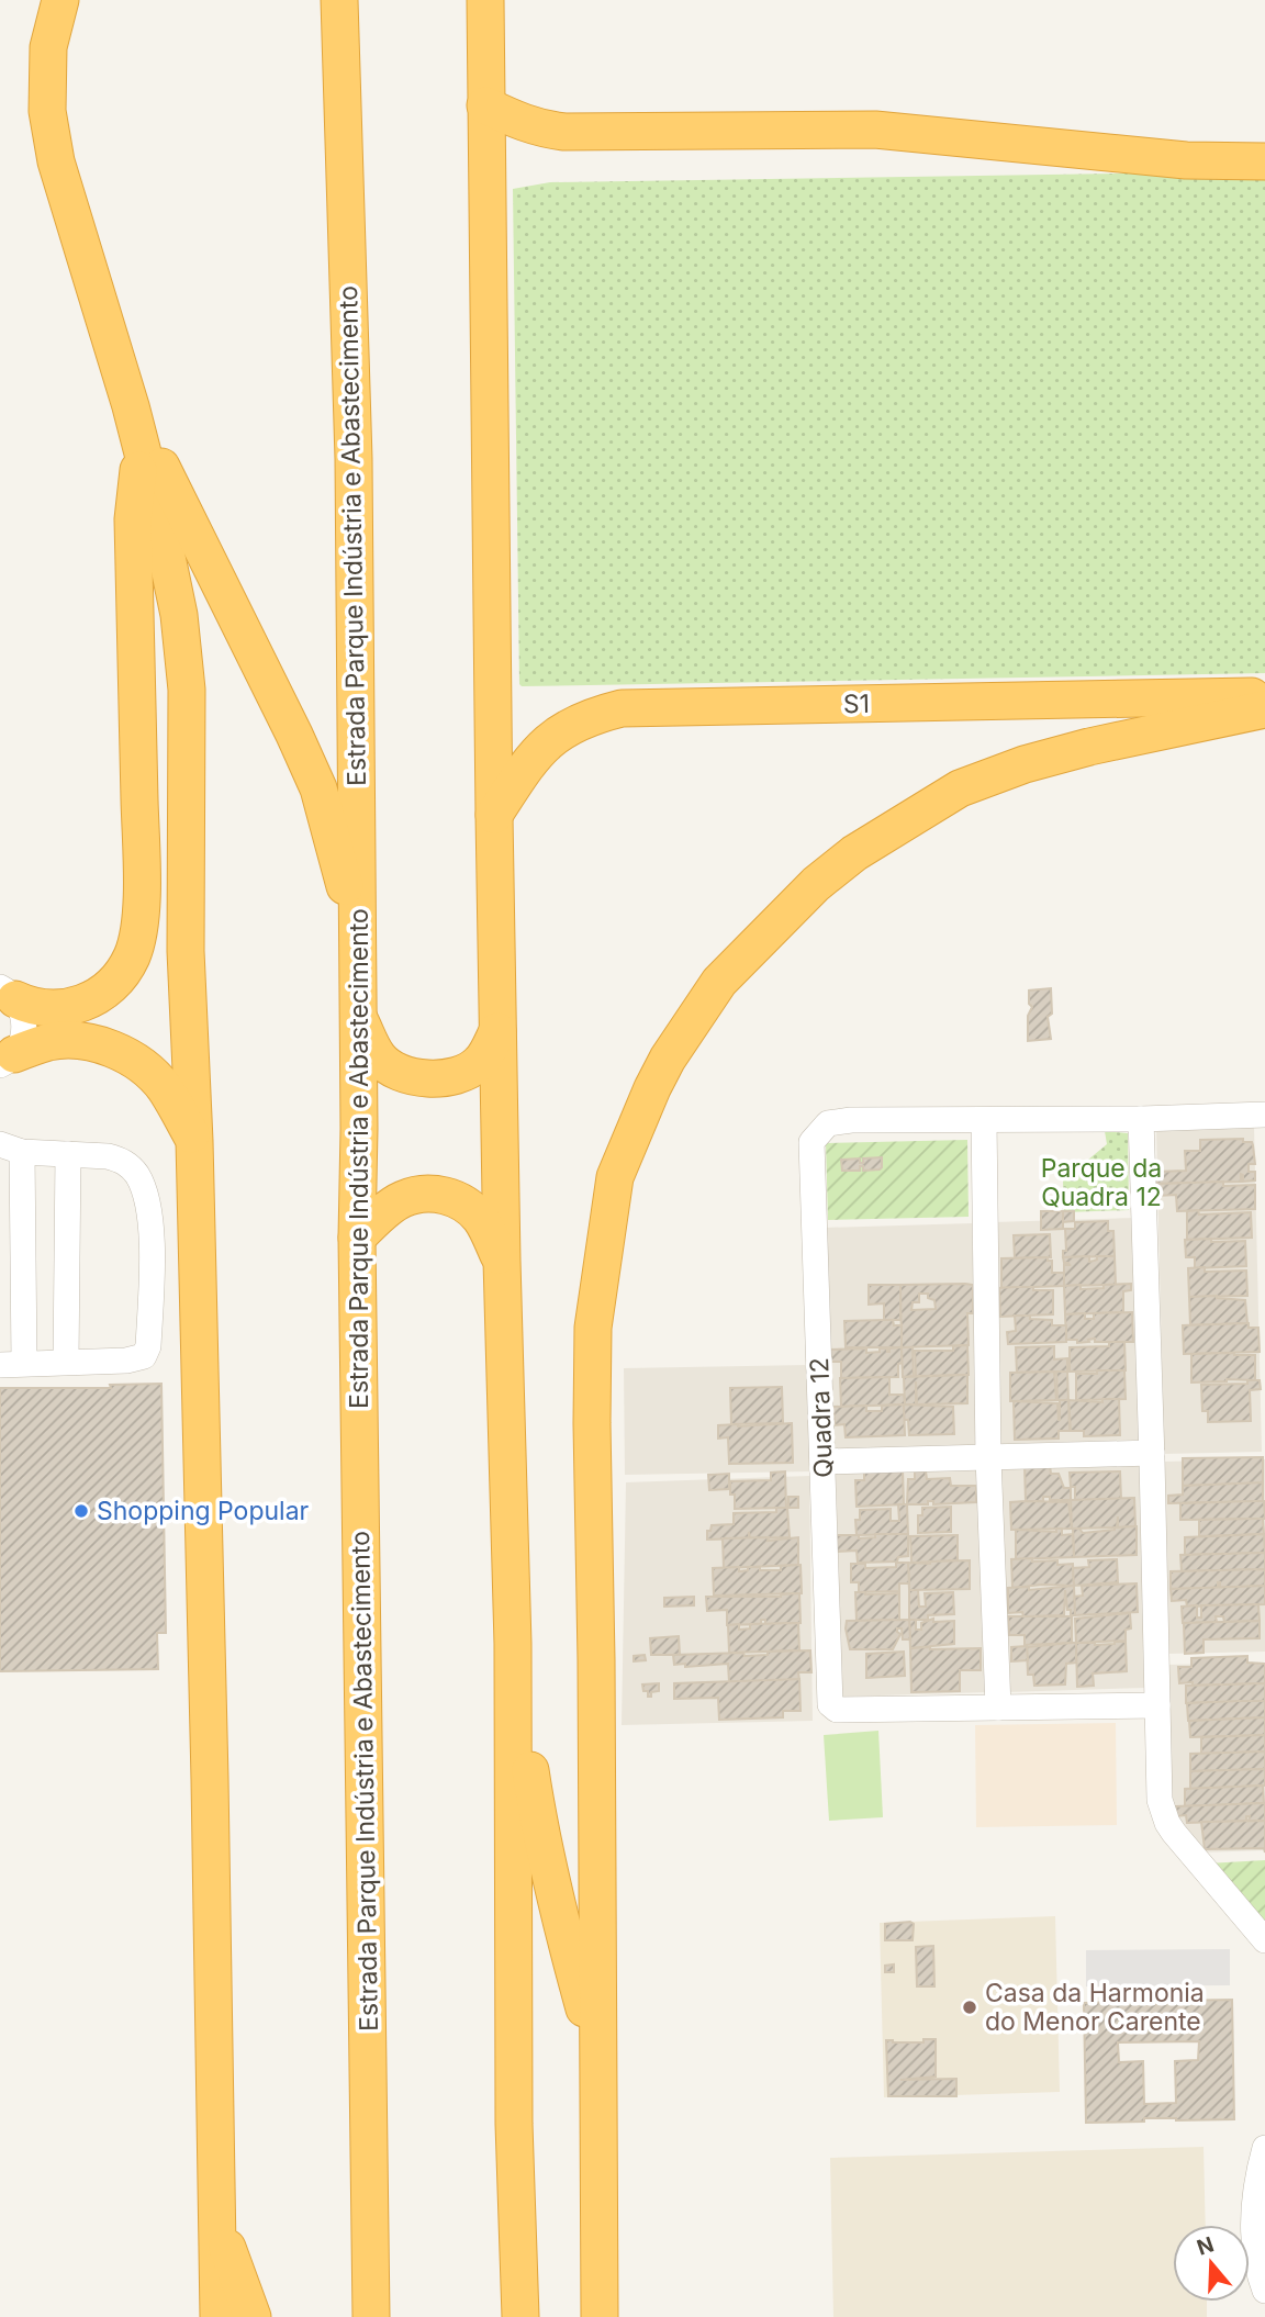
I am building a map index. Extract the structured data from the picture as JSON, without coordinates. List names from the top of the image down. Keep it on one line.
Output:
{"streets":{"highway":["Estrada Parque Indústria e Abastecimento","S1"],"street":["Quadra 12"]},"parks":["Parque da Quadra 12"],"places":["Shopping Popular","Casa da Harmonia do Menor Carente"],"north":"top"}
